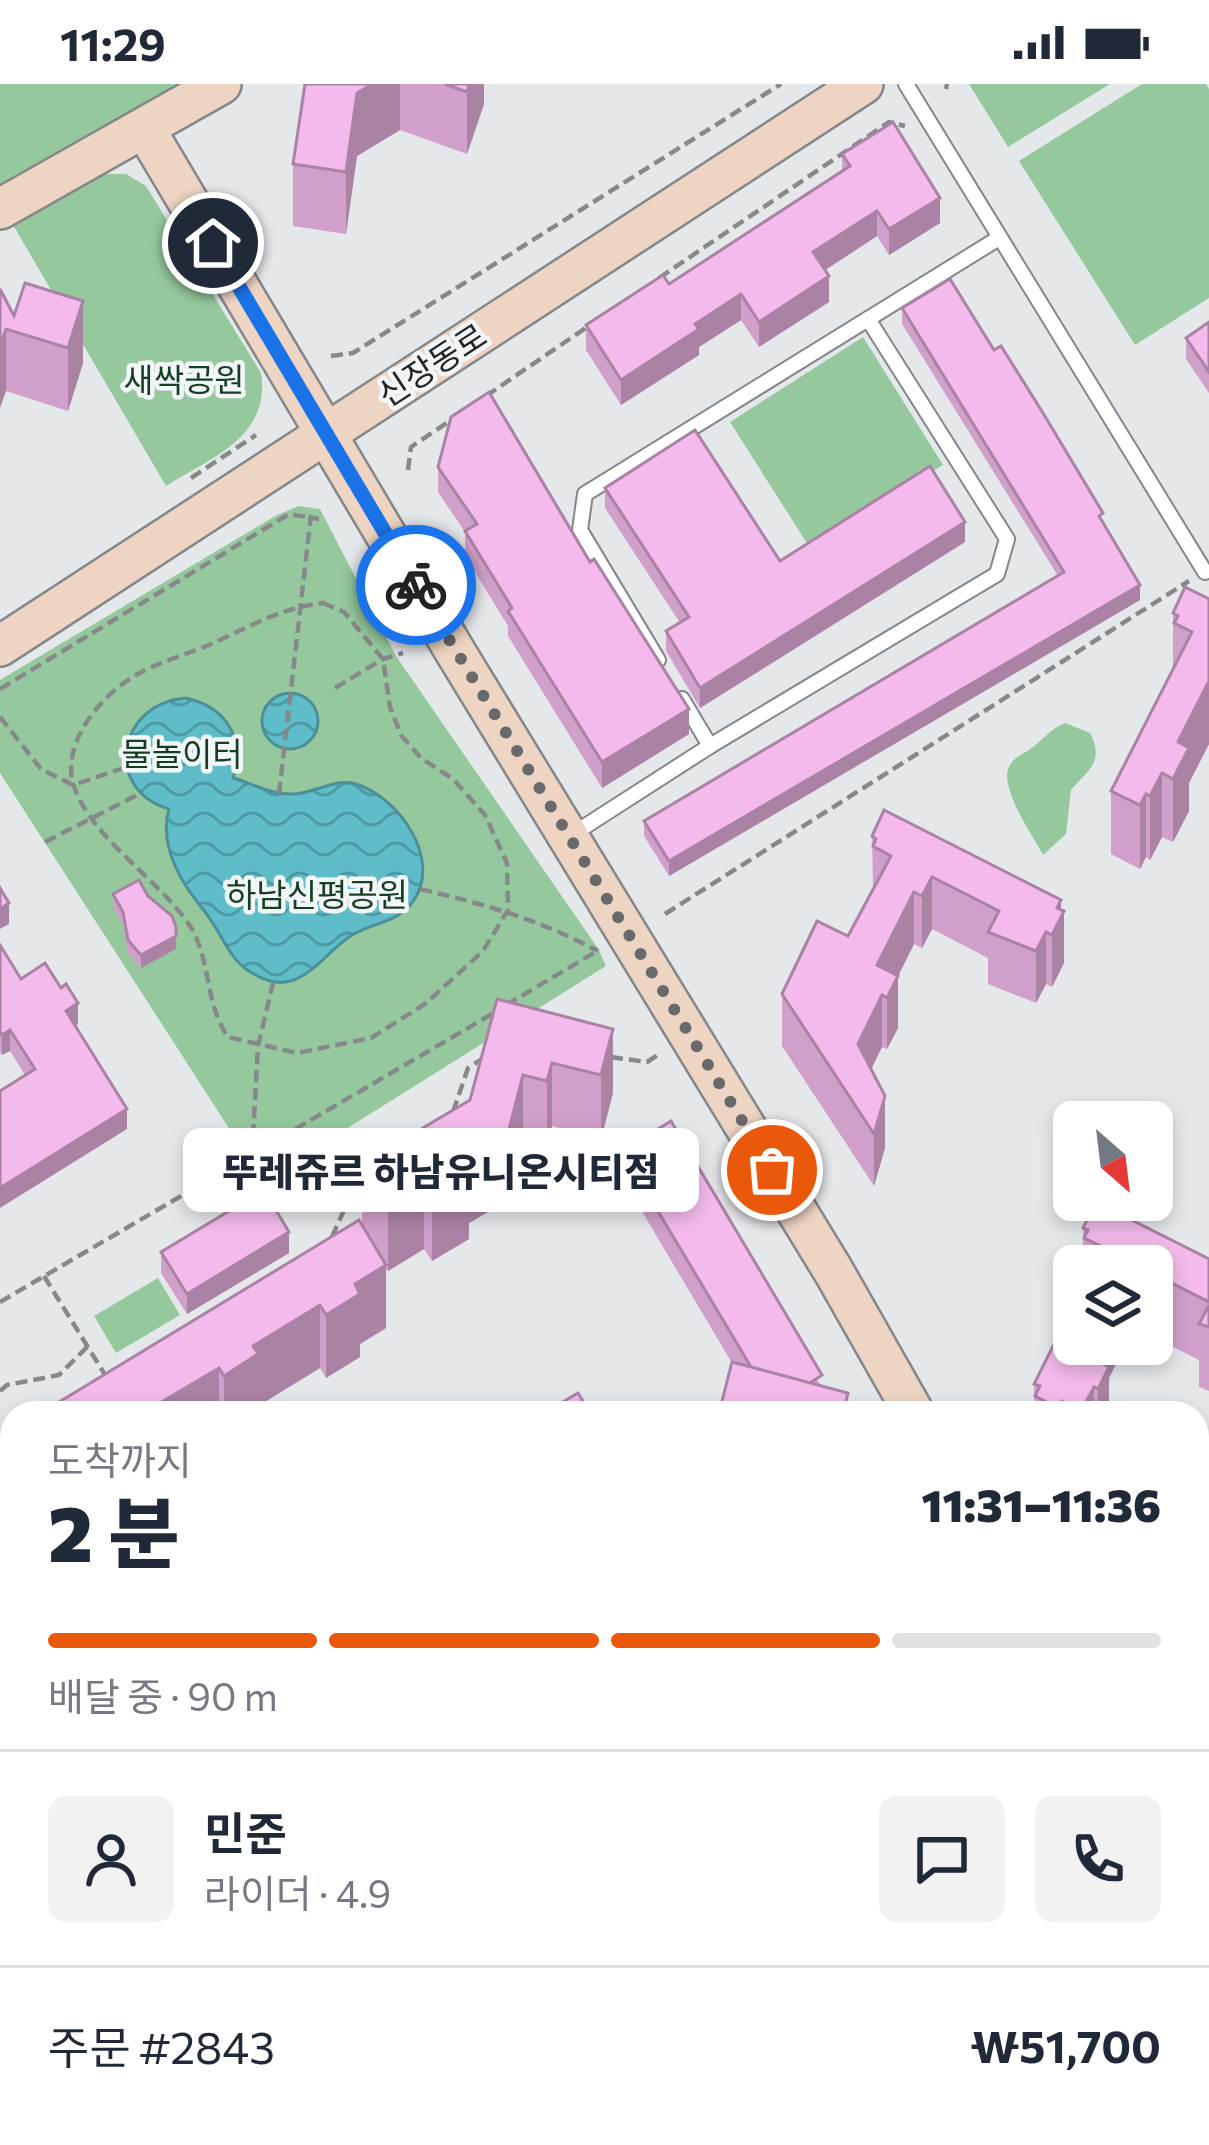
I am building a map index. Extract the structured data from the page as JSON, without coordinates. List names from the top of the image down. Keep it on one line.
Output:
{"streets":{"street":["신장동로"]},"parks":["새싹공원","물놀이터","하남신평공원"],"places":["뚜레쥬르 하남유니온시티점"],"north":"bottom right","page":{"status":"11:29","bubble":"뚜레쥬르 하남유니온시티점","heading":["2 분","도착까지","11:31–11:36"],"panel":["민준","라이더 · 4.9","주문 #2843","₩51,700"],"bar":"배달 중 · 90 m"}}
